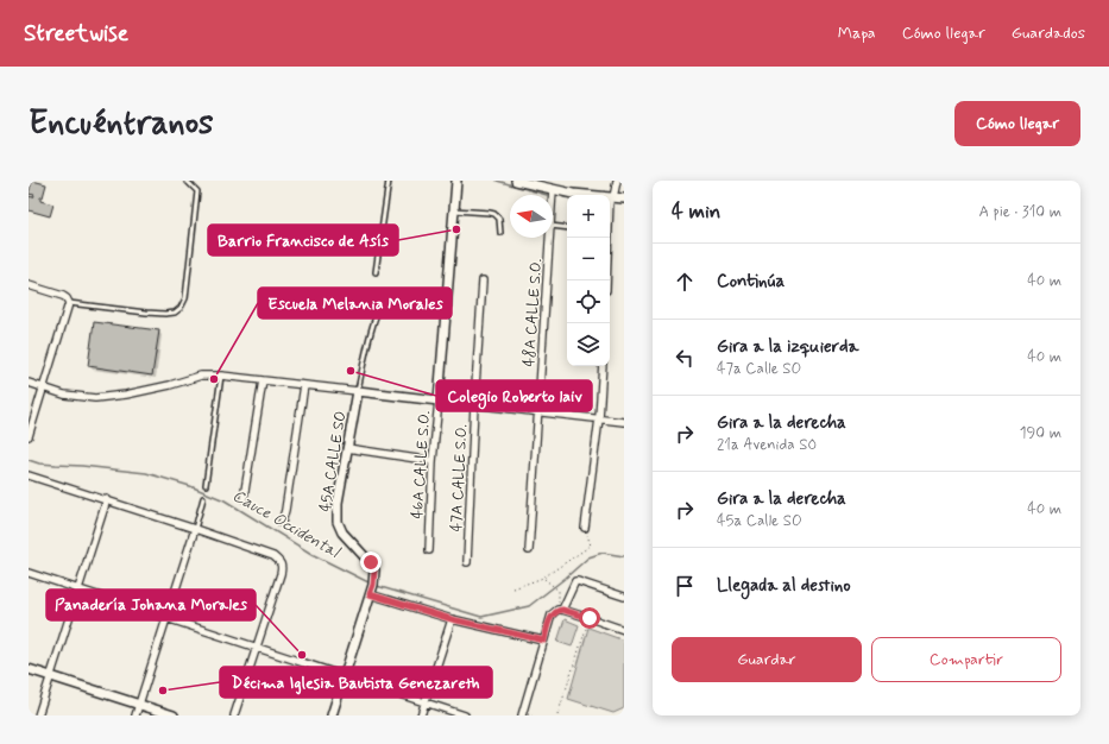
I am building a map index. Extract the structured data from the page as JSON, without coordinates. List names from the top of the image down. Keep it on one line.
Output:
{"streets":{"street":["48A CALLE S.O.","45A CALLE SO","46A CALLE S.O.","47A CALLE S.O."]},"water":["Cauce Occidental"],"places":["Barrio Francisco de Asís","Colegio Roberto laiv","Escuela Melania Morales","Panadería Johana Morales","Décima Iglesia Bautista Genezareth"],"north":"left","page":{"header":"Streetwise","nav":["Mapa","Cómo llegar","Guardados"],"buttons":["Cómo llegar",["Guardar","Compartir"]],"title":"Encuéntranos","heading":["4 min","A pie · 310 m"],"map_buttons":["+","−"],"list":[["Continúa","40 m"],["Gira a la izquierda","47a Calle SO","40 m"],["Gira a la derecha","21a Avenida SO","190 m"],["Gira a la derecha","45a Calle SO","40 m"],"Llegada al destino"]}}
